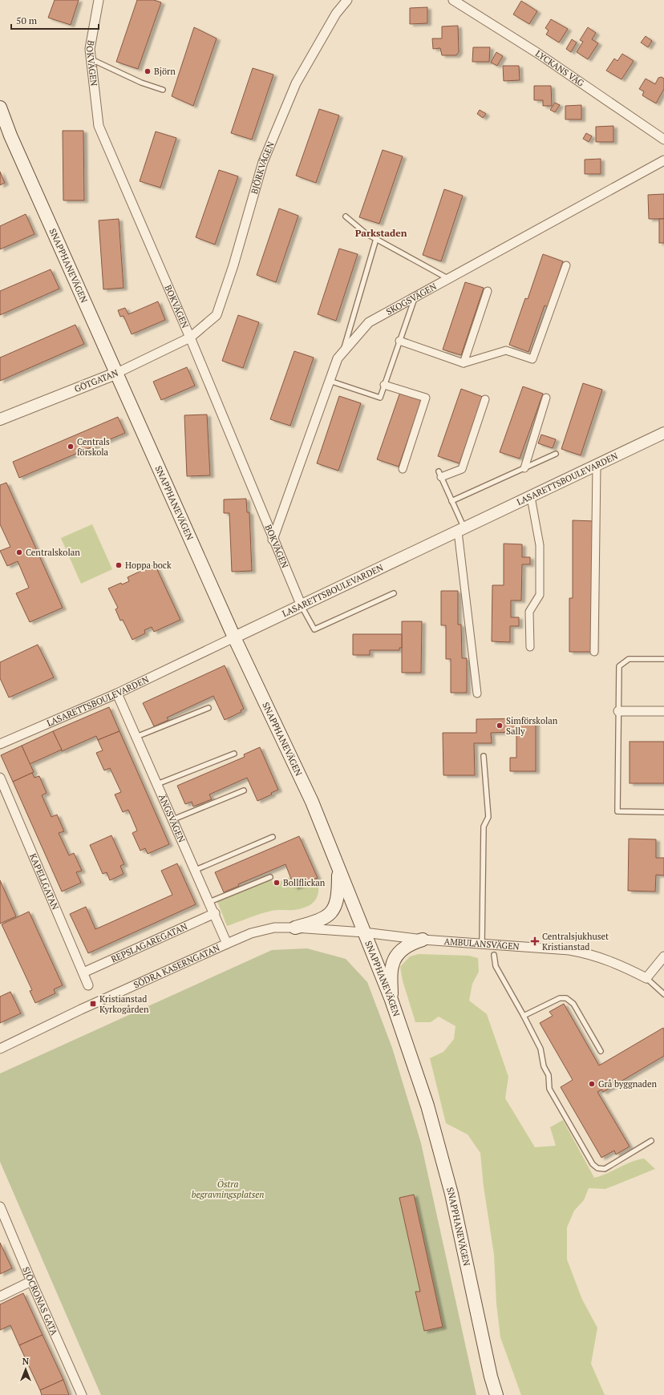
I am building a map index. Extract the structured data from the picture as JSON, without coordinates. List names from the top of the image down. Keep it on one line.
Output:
{"streets":{"main road":["SNAPPHANEVÄGEN"],"street":["BOKVÄGEN","LYCKANS VÄG","BJÖRKVÄGEN","SKOGSVÄGEN","GÖTGATAN","LASARETTSBOULEVARDEN","ÄNGSVÄGEN","KAPELLGATAN","REPSLAGAREGATAN","AMBULANSVÄGEN","SÖDRA KASERNGATAN","SJÖCRONAS GATA"]},"crossings":[["BOKVÄGEN","BJÖRKVÄGEN"],["BOKVÄGEN","SKOGSVÄGEN"],["BOKVÄGEN","GÖTGATAN"],["BOKVÄGEN","LASARETTSBOULEVARDEN"],["BJÖRKVÄGEN","GÖTGATAN"],["SNAPPHANEVÄGEN","GÖTGATAN"],["SNAPPHANEVÄGEN","LASARETTSBOULEVARDEN"],["SNAPPHANEVÄGEN","AMBULANSVÄGEN"],["SNAPPHANEVÄGEN","SÖDRA KASERNGATAN"],["LASARETTSBOULEVARDEN","ÄNGSVÄGEN"],["ÄNGSVÄGEN","REPSLAGAREGATAN"],["ÄNGSVÄGEN","SÖDRA KASERNGATAN"],["KAPELLGATAN","REPSLAGAREGATAN"],["AMBULANSVÄGEN","SÖDRA KASERNGATAN"]],"districts":["Parkstaden"],"parks":["Östra begravningsplatsen"],"places":{"other":["Björn","Centrals förskola","Centralskolan","Hoppa bock","Simförskolan Sally","Bollflickan","Grå byggnaden"],"health":["Centralsjukhuset Kristianstad"],"transit":["Kristianstad Kyrkogården"]},"scale_bar":"50 m","north":"top"}
